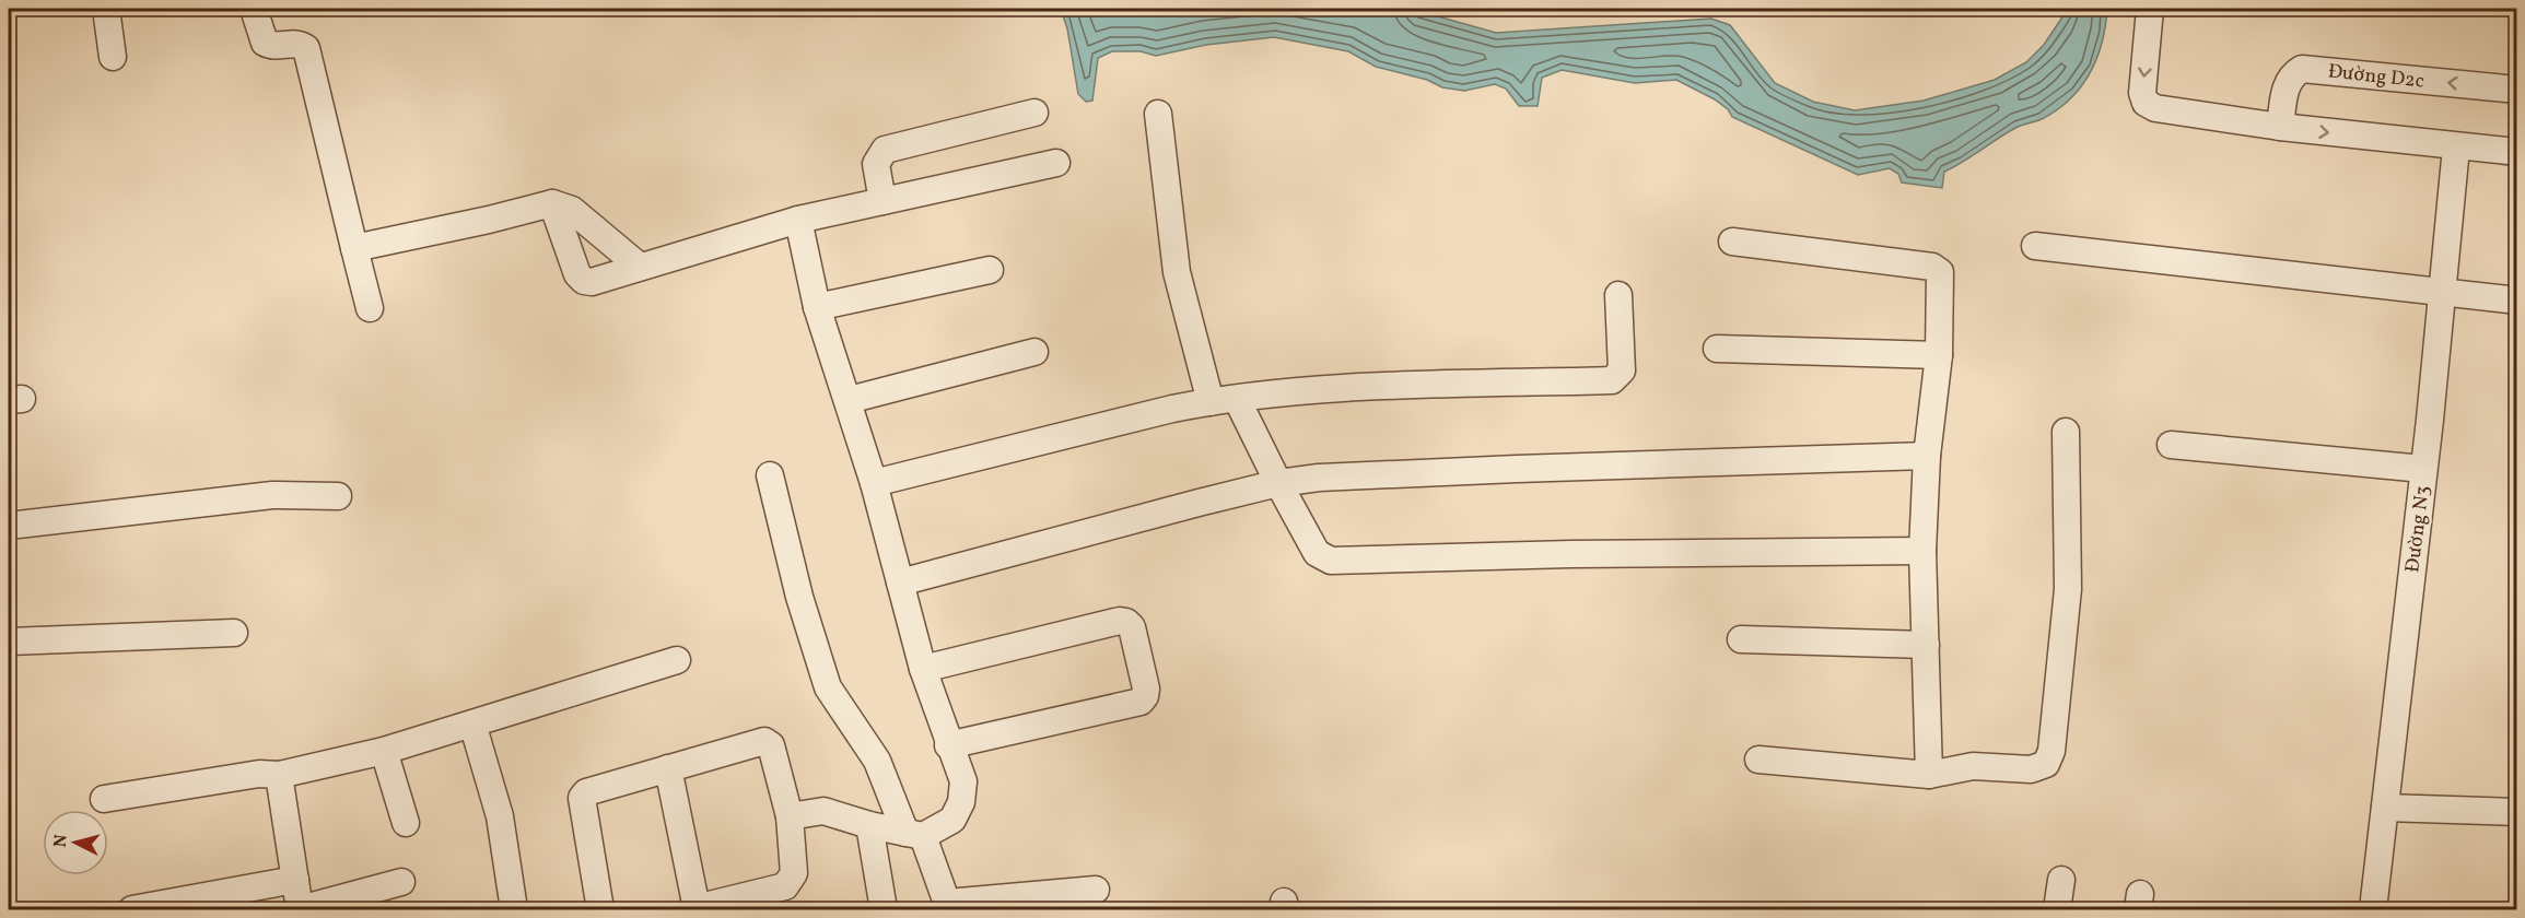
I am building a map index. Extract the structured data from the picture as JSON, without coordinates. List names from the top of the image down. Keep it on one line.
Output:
{"streets":{"street":["Đường D2c","Đường N3"]},"north":"left"}
